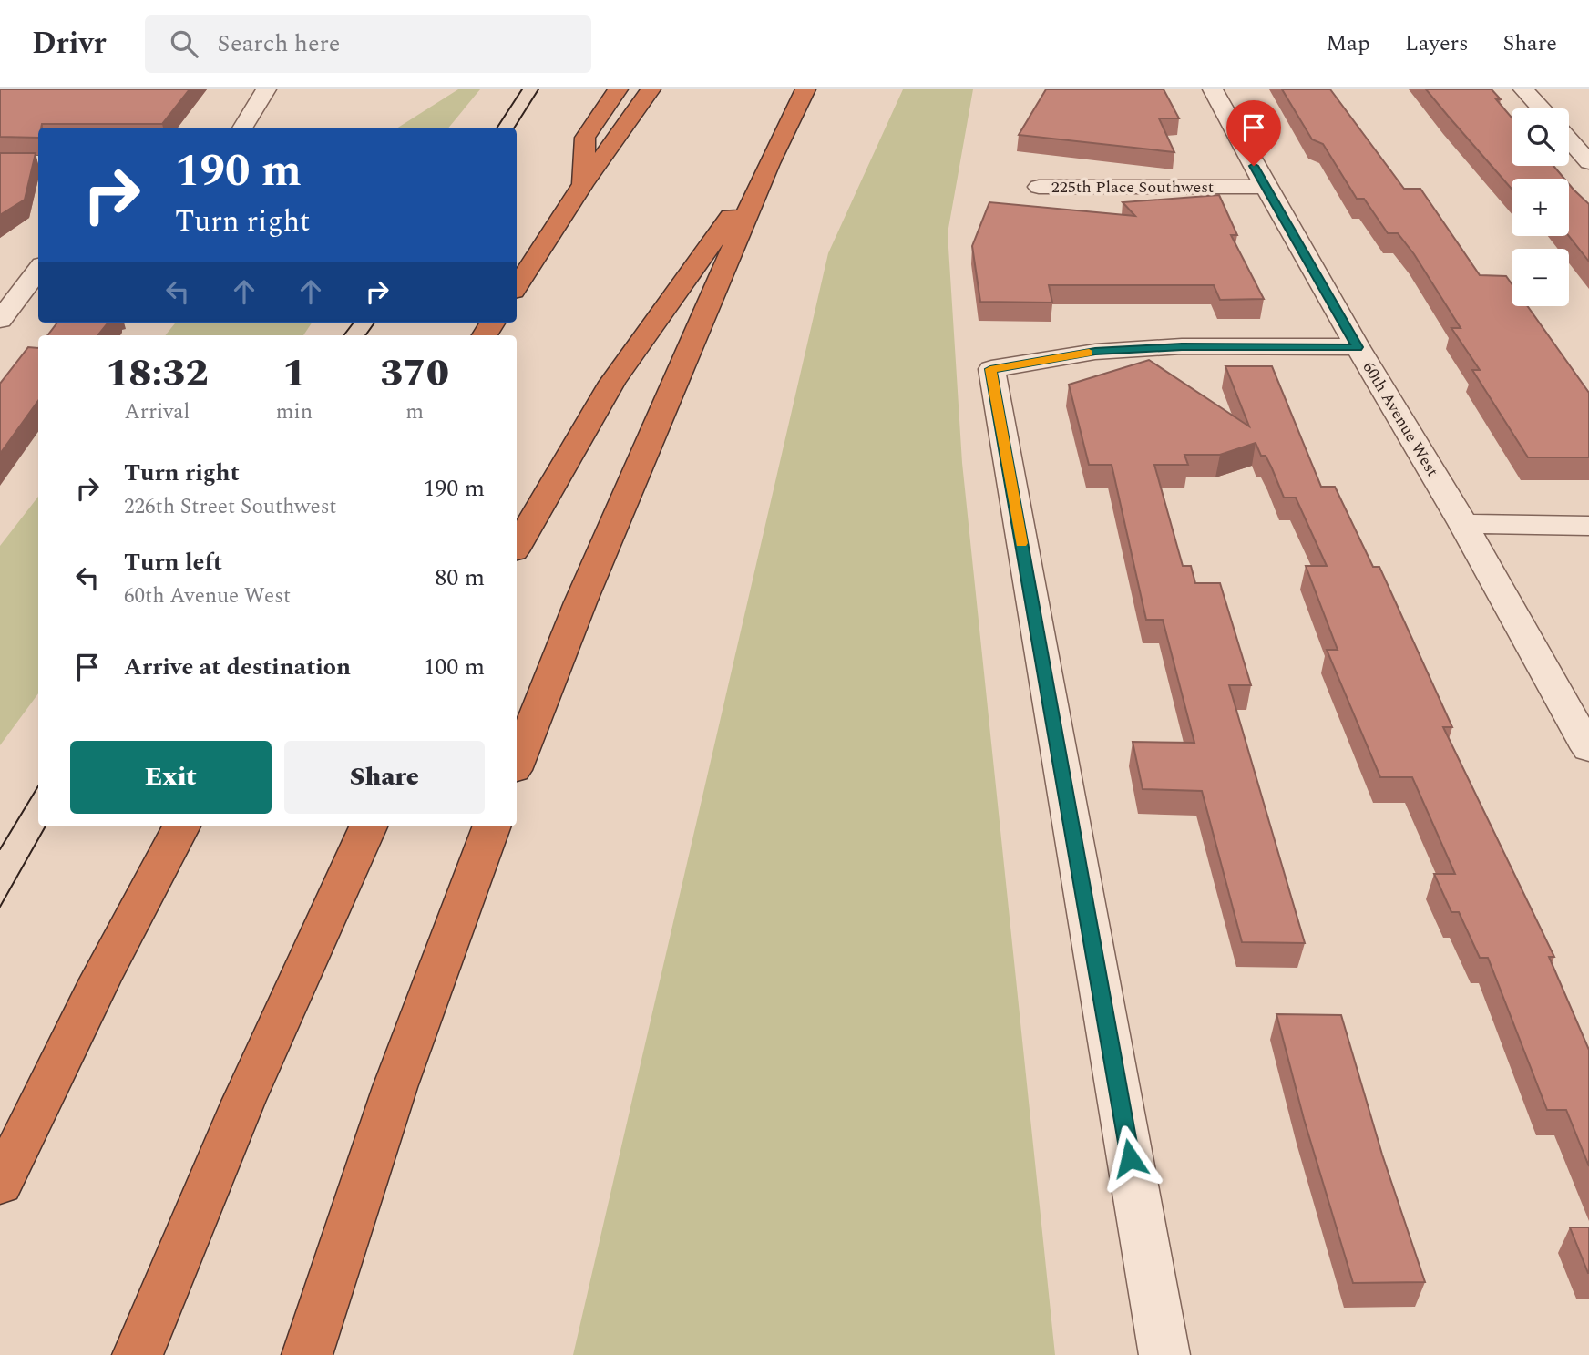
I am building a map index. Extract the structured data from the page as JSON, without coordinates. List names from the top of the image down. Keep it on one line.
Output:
{"streets":{"street":["225th Place Southwest","60th Avenue West"]},"crossings":[["225th Place Southwest","60th Avenue West"]],"page":{"header":"Drivr","search":"Search here","nav":["Map","Layers","Share"],"map_buttons":["+","−"],"turn":["190 m","Turn right"],"eta":["18:32","Arrival","1","min","370","m"],"list":[{"name":"Turn right","note":"226th Street Southwest","value":"190 m"},{"name":"Turn left","note":"60th Avenue West","value":"80 m"},{"name":"Arrive at destination","value":"100 m"}],"buttons":["Exit","Share"]}}
